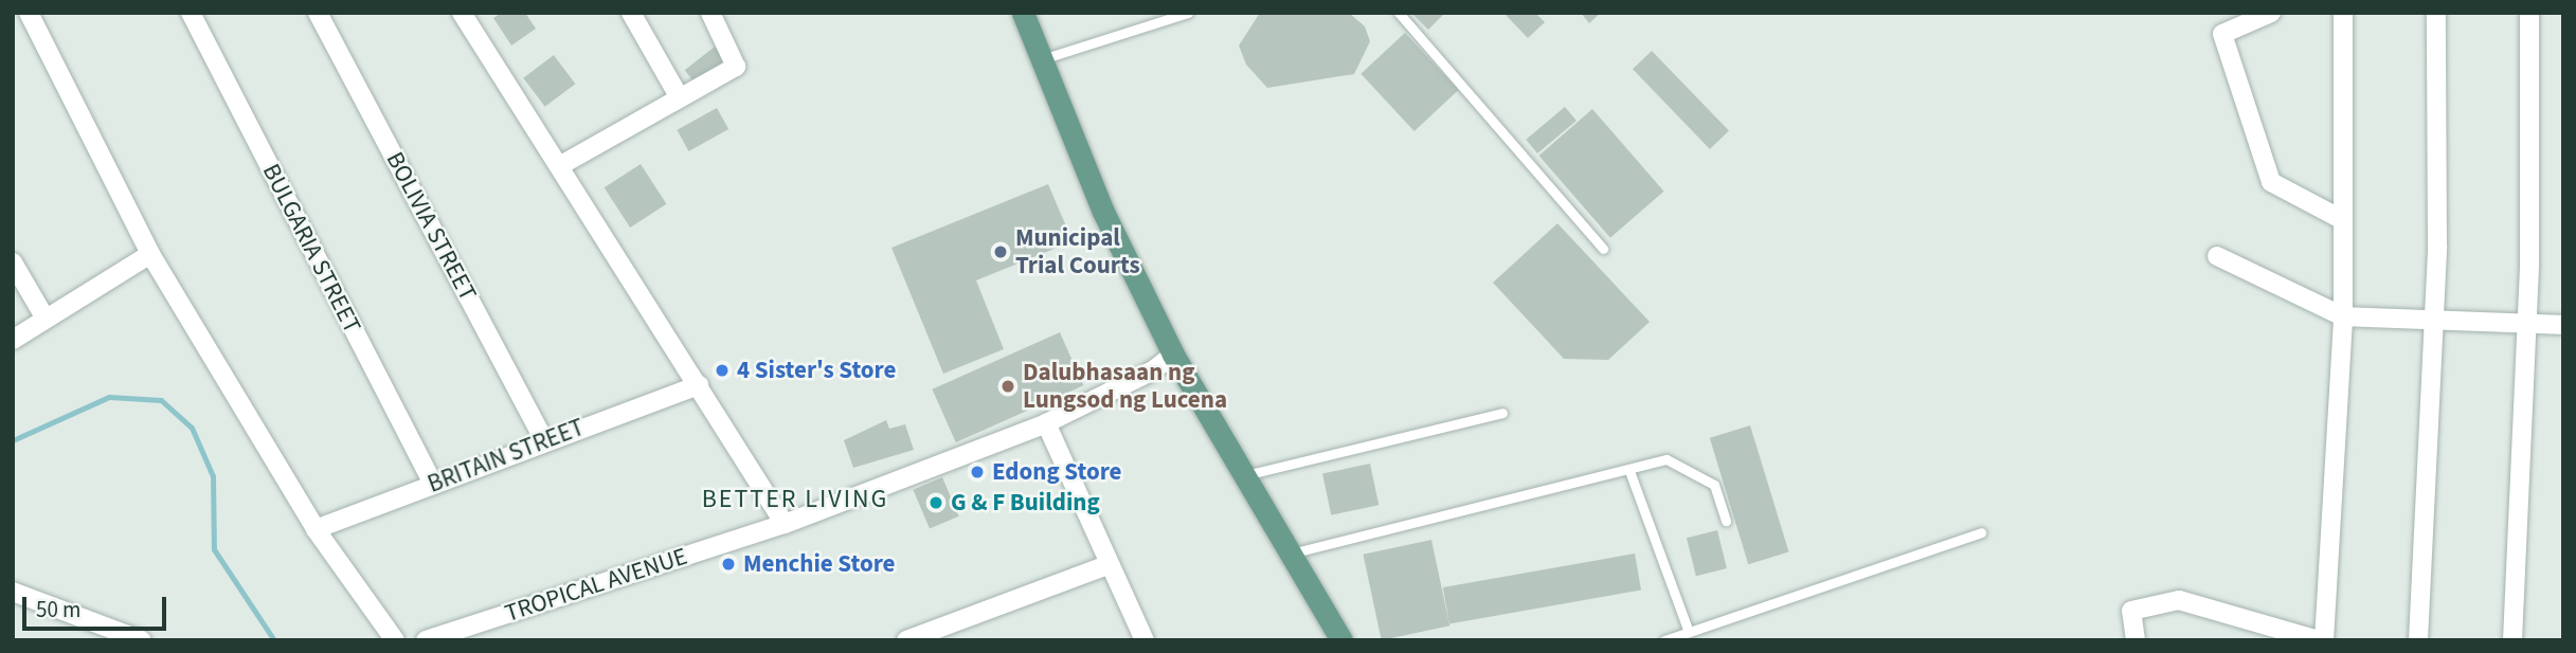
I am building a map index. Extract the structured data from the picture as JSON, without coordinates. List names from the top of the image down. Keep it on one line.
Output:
{"streets":{"street":["BOLIVIA STREET","BULGARIA STREET","BRITAIN STREET","TROPICAL AVENUE"]},"crossings":[["BOLIVIA STREET","BRITAIN STREET"],["BULGARIA STREET","BRITAIN STREET"]],"districts":["BETTER LIVING"],"places":["Municipal Trial Courts","4 Sister's Store","Dalubhasaan ng Lungsod ng Lucena","Edong Store","G & F Building","Menchie Store"],"scale_bar":"50 m"}
